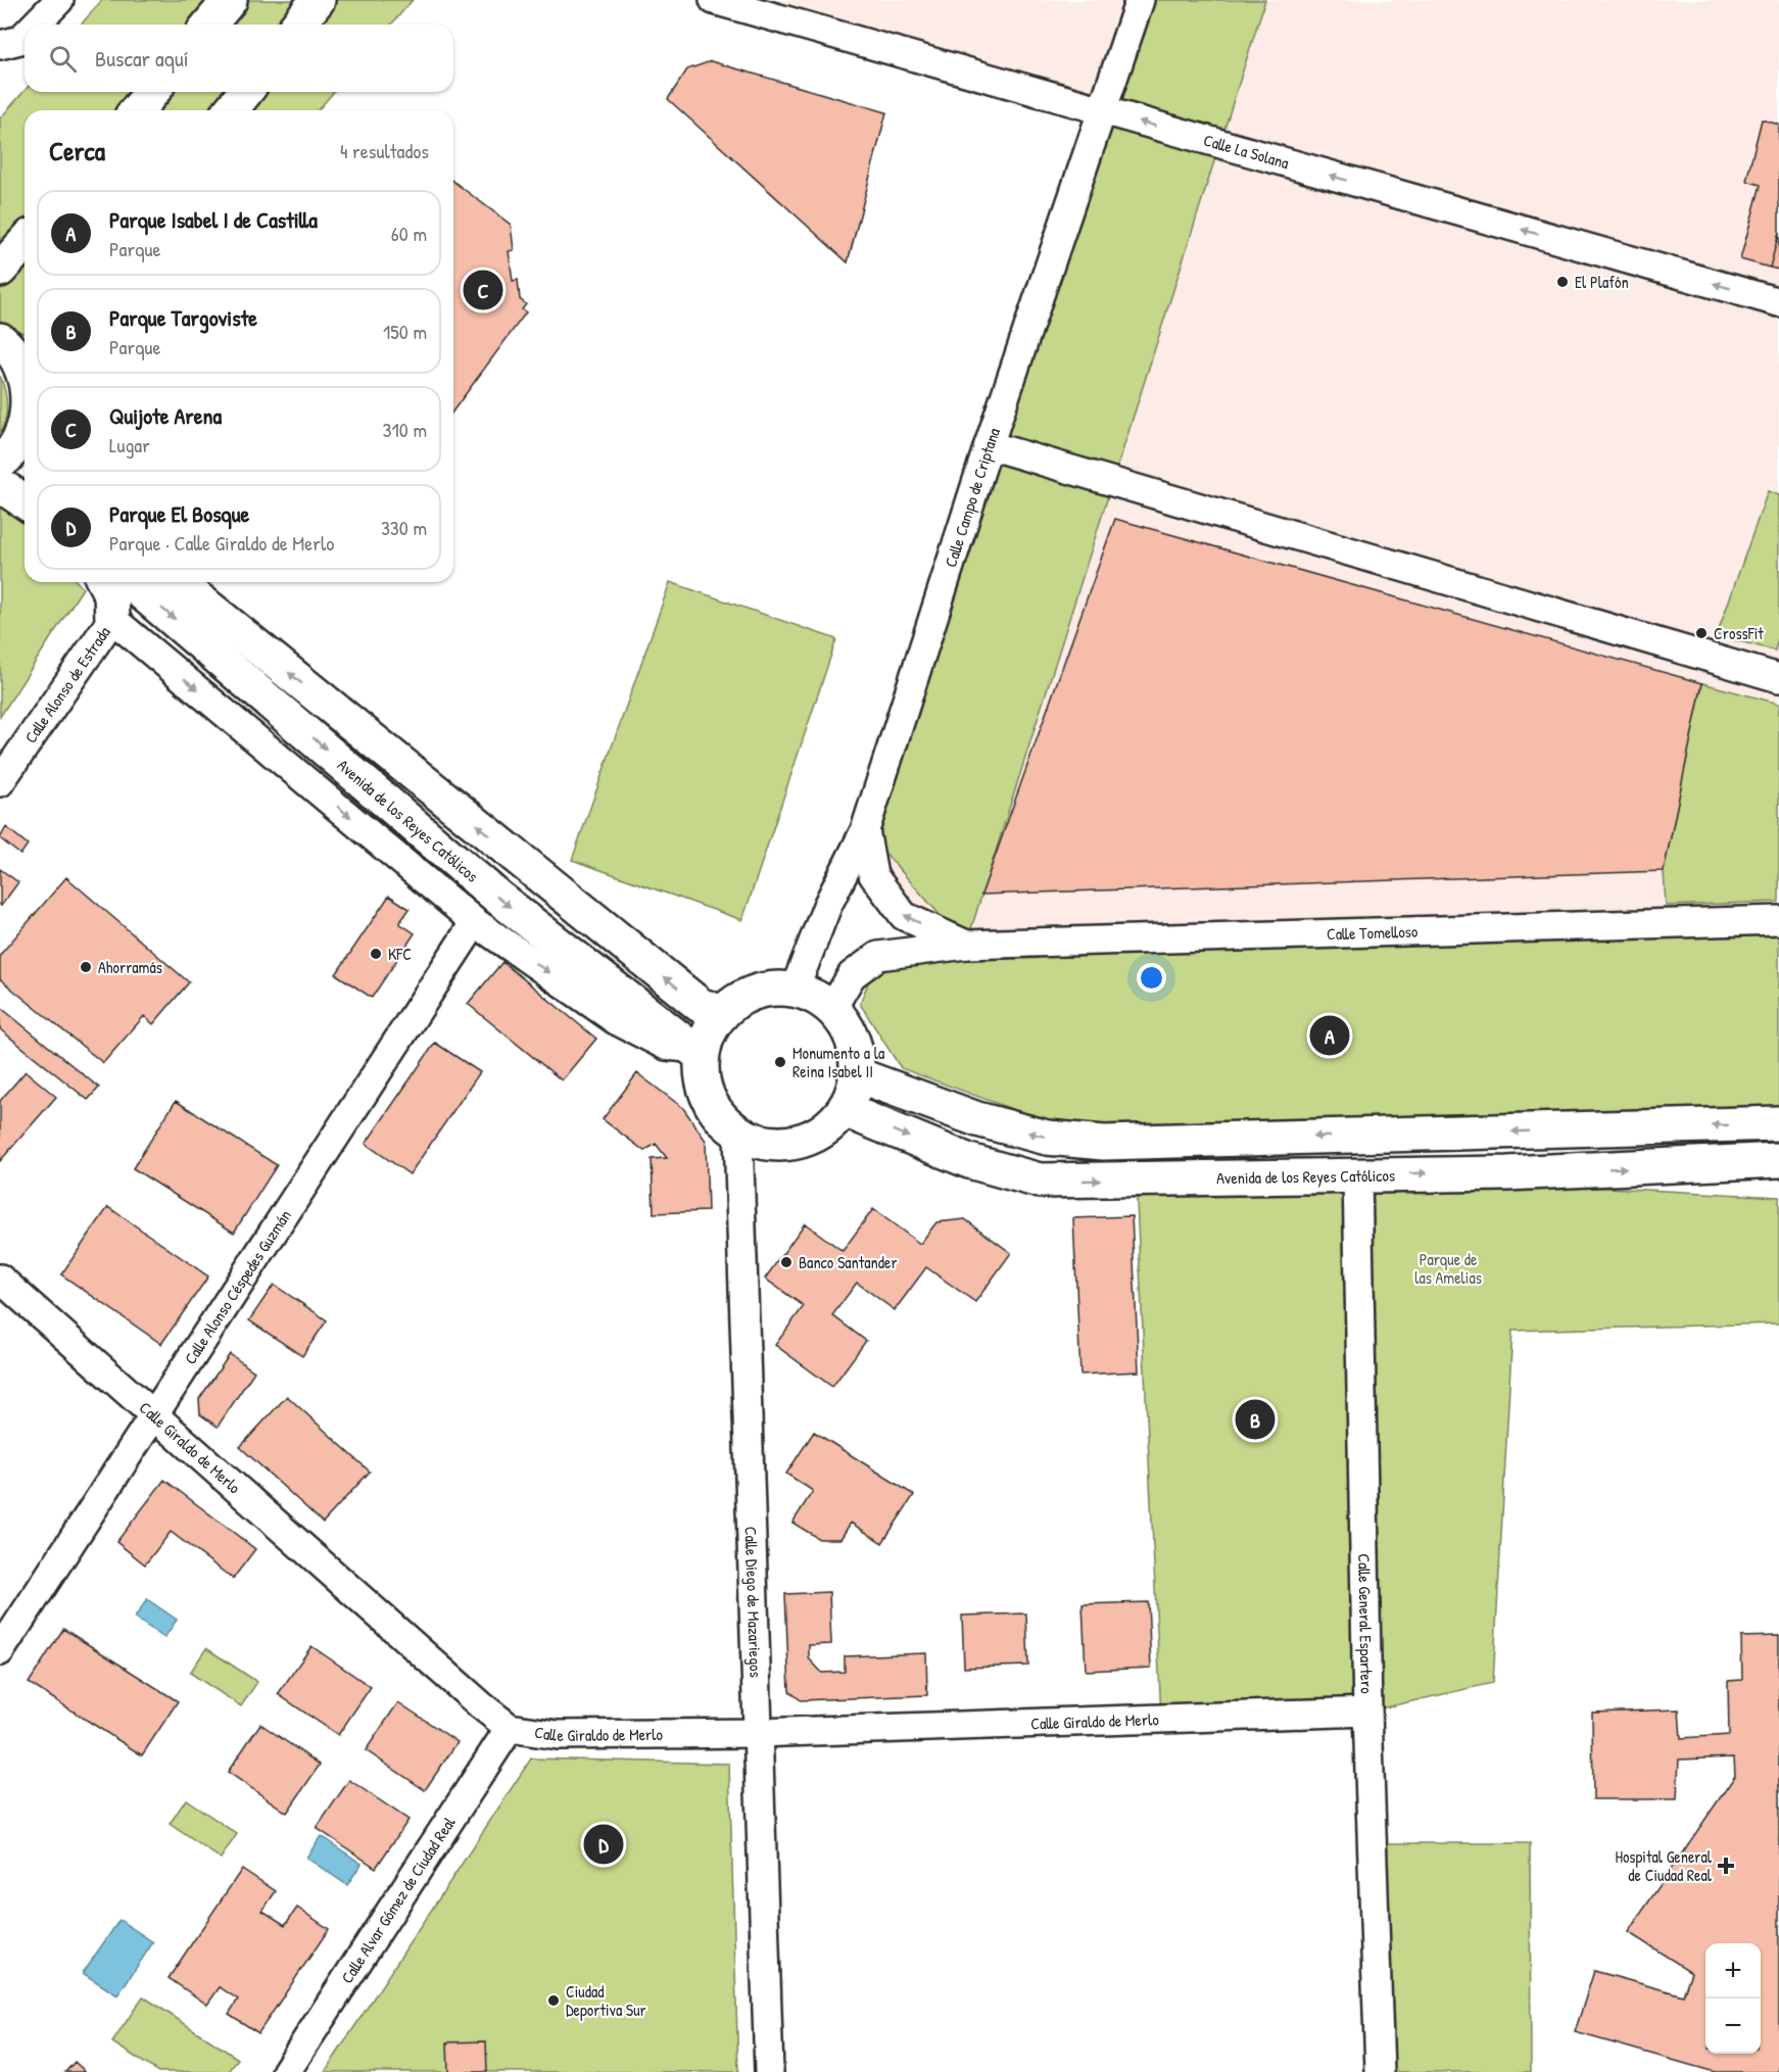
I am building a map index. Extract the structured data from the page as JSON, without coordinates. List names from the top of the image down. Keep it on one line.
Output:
{"streets":{"main road":["Avenida de los Reyes Católicos"],"street":["Calle La Solana","Calle Campo de Criptana","Calle Alonso de Estrada","Calle Tomelloso","Calle Alonso Céspedes Guzmán","Calle Giraldo de Merlo","Calle Diego de Mazariegos","Calle General Espartero","Calle Alvar Gómez de Ciudad Real"]},"crossings":[["Calle La Solana","Calle Campo de Criptana"],["Calle Campo de Criptana","Avenida de los Reyes Católicos"],["Calle Campo de Criptana","Calle Tomelloso"],["Calle Campo de Criptana","Calle Diego de Mazariegos"],["Avenida de los Reyes Católicos","Calle Tomelloso"],["Avenida de los Reyes Católicos","Calle Diego de Mazariegos"],["Avenida de los Reyes Católicos","Calle General Espartero"],["Calle Tomelloso","Calle Diego de Mazariegos"],["Calle Alonso Céspedes Guzmán","Calle Giraldo de Merlo"],["Calle Giraldo de Merlo","Calle Diego de Mazariegos"],["Calle Giraldo de Merlo","Calle General Espartero"],["Calle Giraldo de Merlo","Calle Alvar Gómez de Ciudad Real"]],"one_way":["Calle La Solana"],"parks":["Parque de las Amelias"],"places":{"other":["El Plafón","CrossFit","KFC","Ahorramás","Monumento a la Reina Isabel II","Banco Santander","Ciudad Deportiva Sur"],"health":["Hospital General de Ciudad Real"]},"page":{"search":"Buscar aquí","heading":["Cerca","4 resultados"],"list":[{"mark":"A","name":"Parque Isabel I de Castilla","note":"Parque","value":"60 m"},{"mark":"B","name":"Parque Targoviste","note":"Parque","value":"150 m"},{"mark":"C","name":"Quijote Arena","note":"Lugar","value":"310 m"},{"mark":"D","name":"Parque El Bosque","note":"Parque · Calle Giraldo de Merlo","value":"330 m"}],"pins":["C","A","B","D"],"map_buttons":["+","−"]}}
